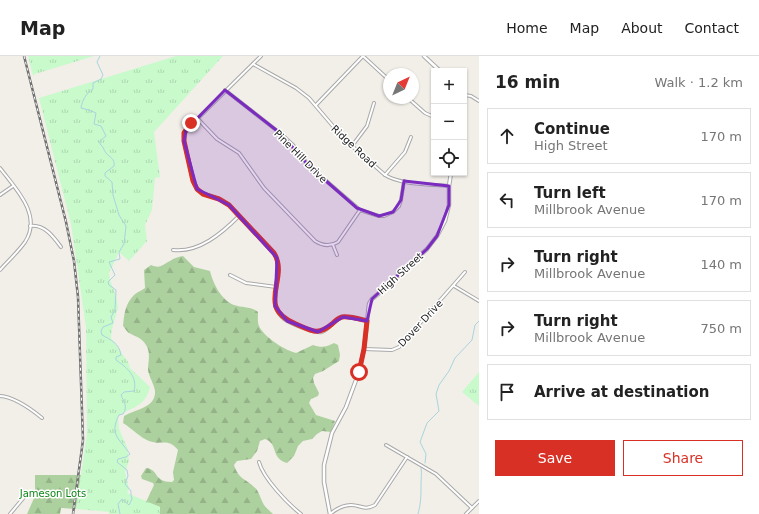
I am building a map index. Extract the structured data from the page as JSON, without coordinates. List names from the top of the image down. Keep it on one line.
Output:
{"streets":{"street":["Ridge Road","Pine Hill Drive","High Street","Dover Drive"]},"crossings":[["Ridge Road","Pine Hill Drive"],["Ridge Road","High Street"],["High Street","Dover Drive"]],"parks":["Jameson Lots"],"north":"top right","page":{"header":"Map","nav":["Home","Map","About","Contact"],"heading":["16 min","Walk · 1.2 km"],"map_buttons":["+","−"],"list":[["Continue","High Street","170 m"],["Turn left","Millbrook Avenue","170 m"],["Turn right","Millbrook Avenue","140 m"],["Turn right","Millbrook Avenue","750 m"],"Arrive at destination"],"buttons":["Save","Share"]}}
